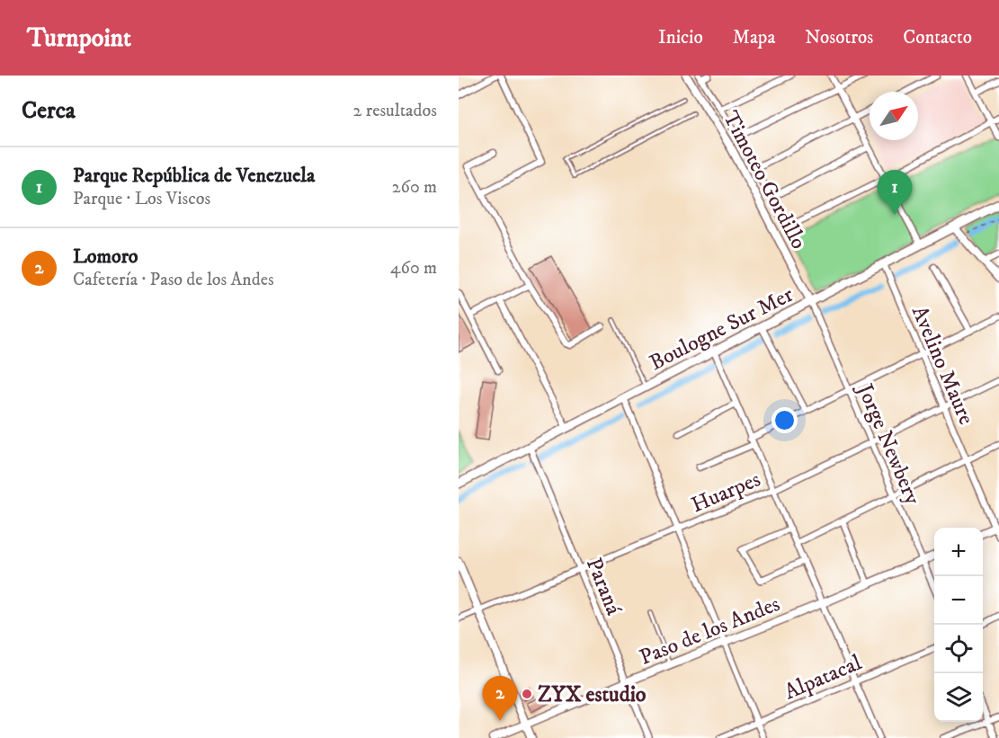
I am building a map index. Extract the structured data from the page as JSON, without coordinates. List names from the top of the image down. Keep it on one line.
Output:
{"streets":{"main road":["Boulogne Sur Mer"],"street":["Timoteo Gordillo","Avelino Maure","Jorge Newbery","Huarpes","Paraná","Paso de los Andes","Alpatacal"]},"crossings":[["Timoteo Gordillo","Boulogne Sur Mer"],["Timoteo Gordillo","Jorge Newbery"],["Boulogne Sur Mer","Avelino Maure"],["Boulogne Sur Mer","Jorge Newbery"],["Boulogne Sur Mer","Paraná"],["Avelino Maure","Huarpes"],["Jorge Newbery","Huarpes"],["Jorge Newbery","Paso de los Andes"],["Huarpes","Paraná"],["Paraná","Paso de los Andes"]],"places":["ZYX estudio"],"north":"top right","page":{"header":"Turnpoint","nav":["Inicio","Mapa","Nosotros","Contacto"],"heading":["Cerca","2 resultados"],"list":[{"mark":"1","name":"Parque República de Venezuela","note":"Parque · Los Viscos","value":"260 m"},{"mark":"2","name":"Lomoro","note":"Cafetería · Paso de los Andes","value":"460 m"}],"pins":["1","2"],"map_buttons":["+","−"]}}
